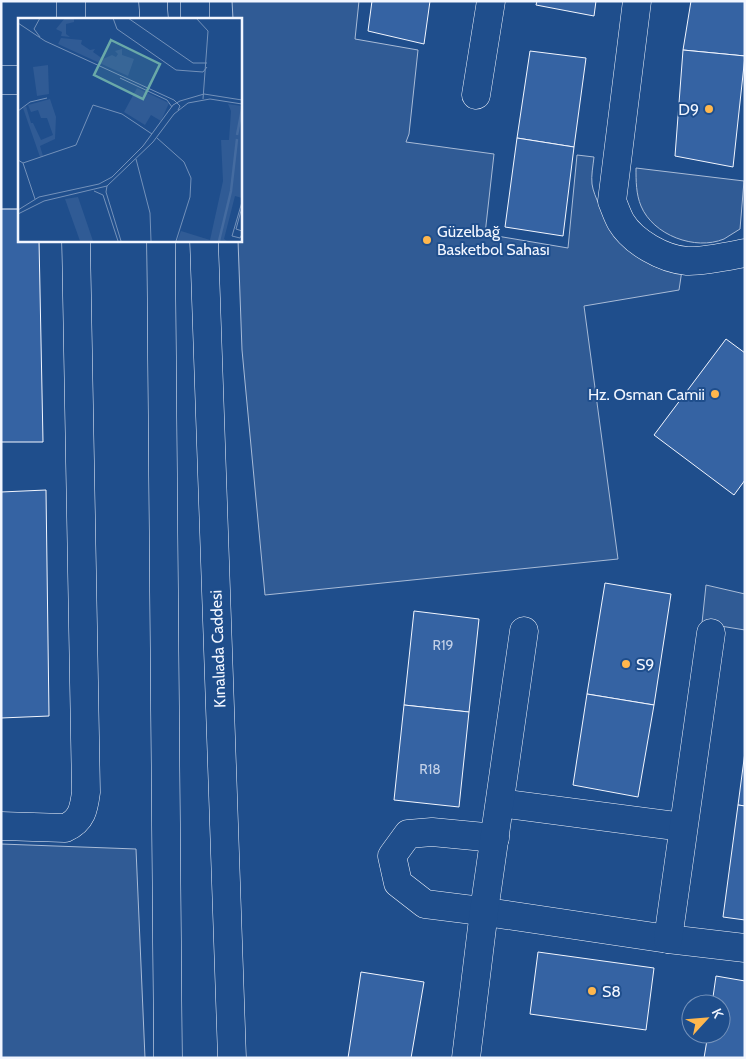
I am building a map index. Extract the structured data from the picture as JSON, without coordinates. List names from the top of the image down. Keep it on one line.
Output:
{"streets":{"main road":["Kınalıada Caddesi"]},"places":["D9","Güzelbağ Basketbol Sahası","Hz. Osman Camii","S9","S8"],"house_numbers":["R19","R18"],"north":"top right"}
